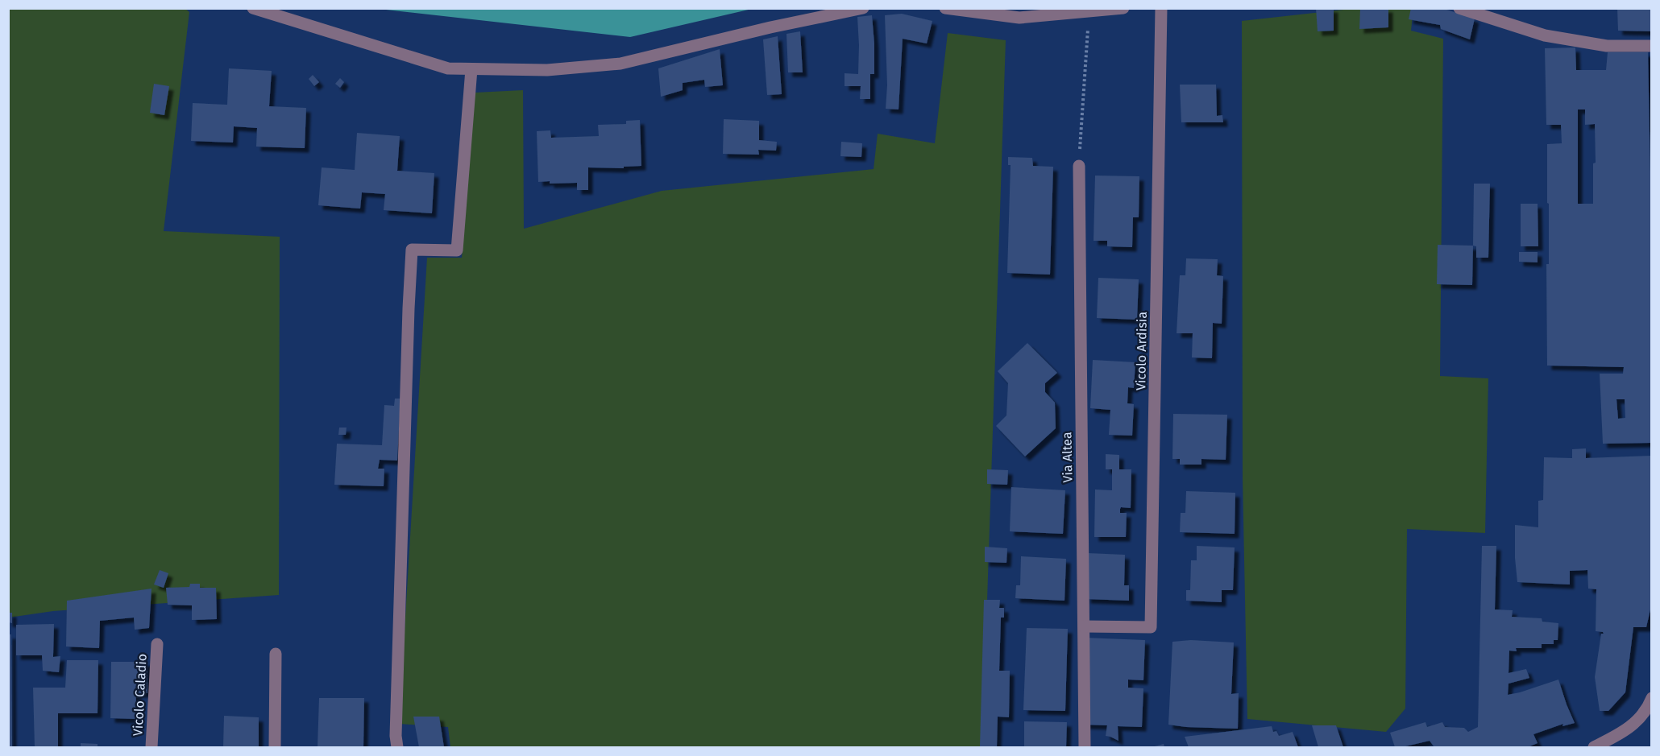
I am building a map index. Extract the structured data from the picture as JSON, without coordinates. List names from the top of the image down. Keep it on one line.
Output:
{"streets":{"street":["Vicolo Ardisia","Via Altea","Vicolo Caladio"]},"crossings":[["Vicolo Ardisia","Via Altea"]]}
